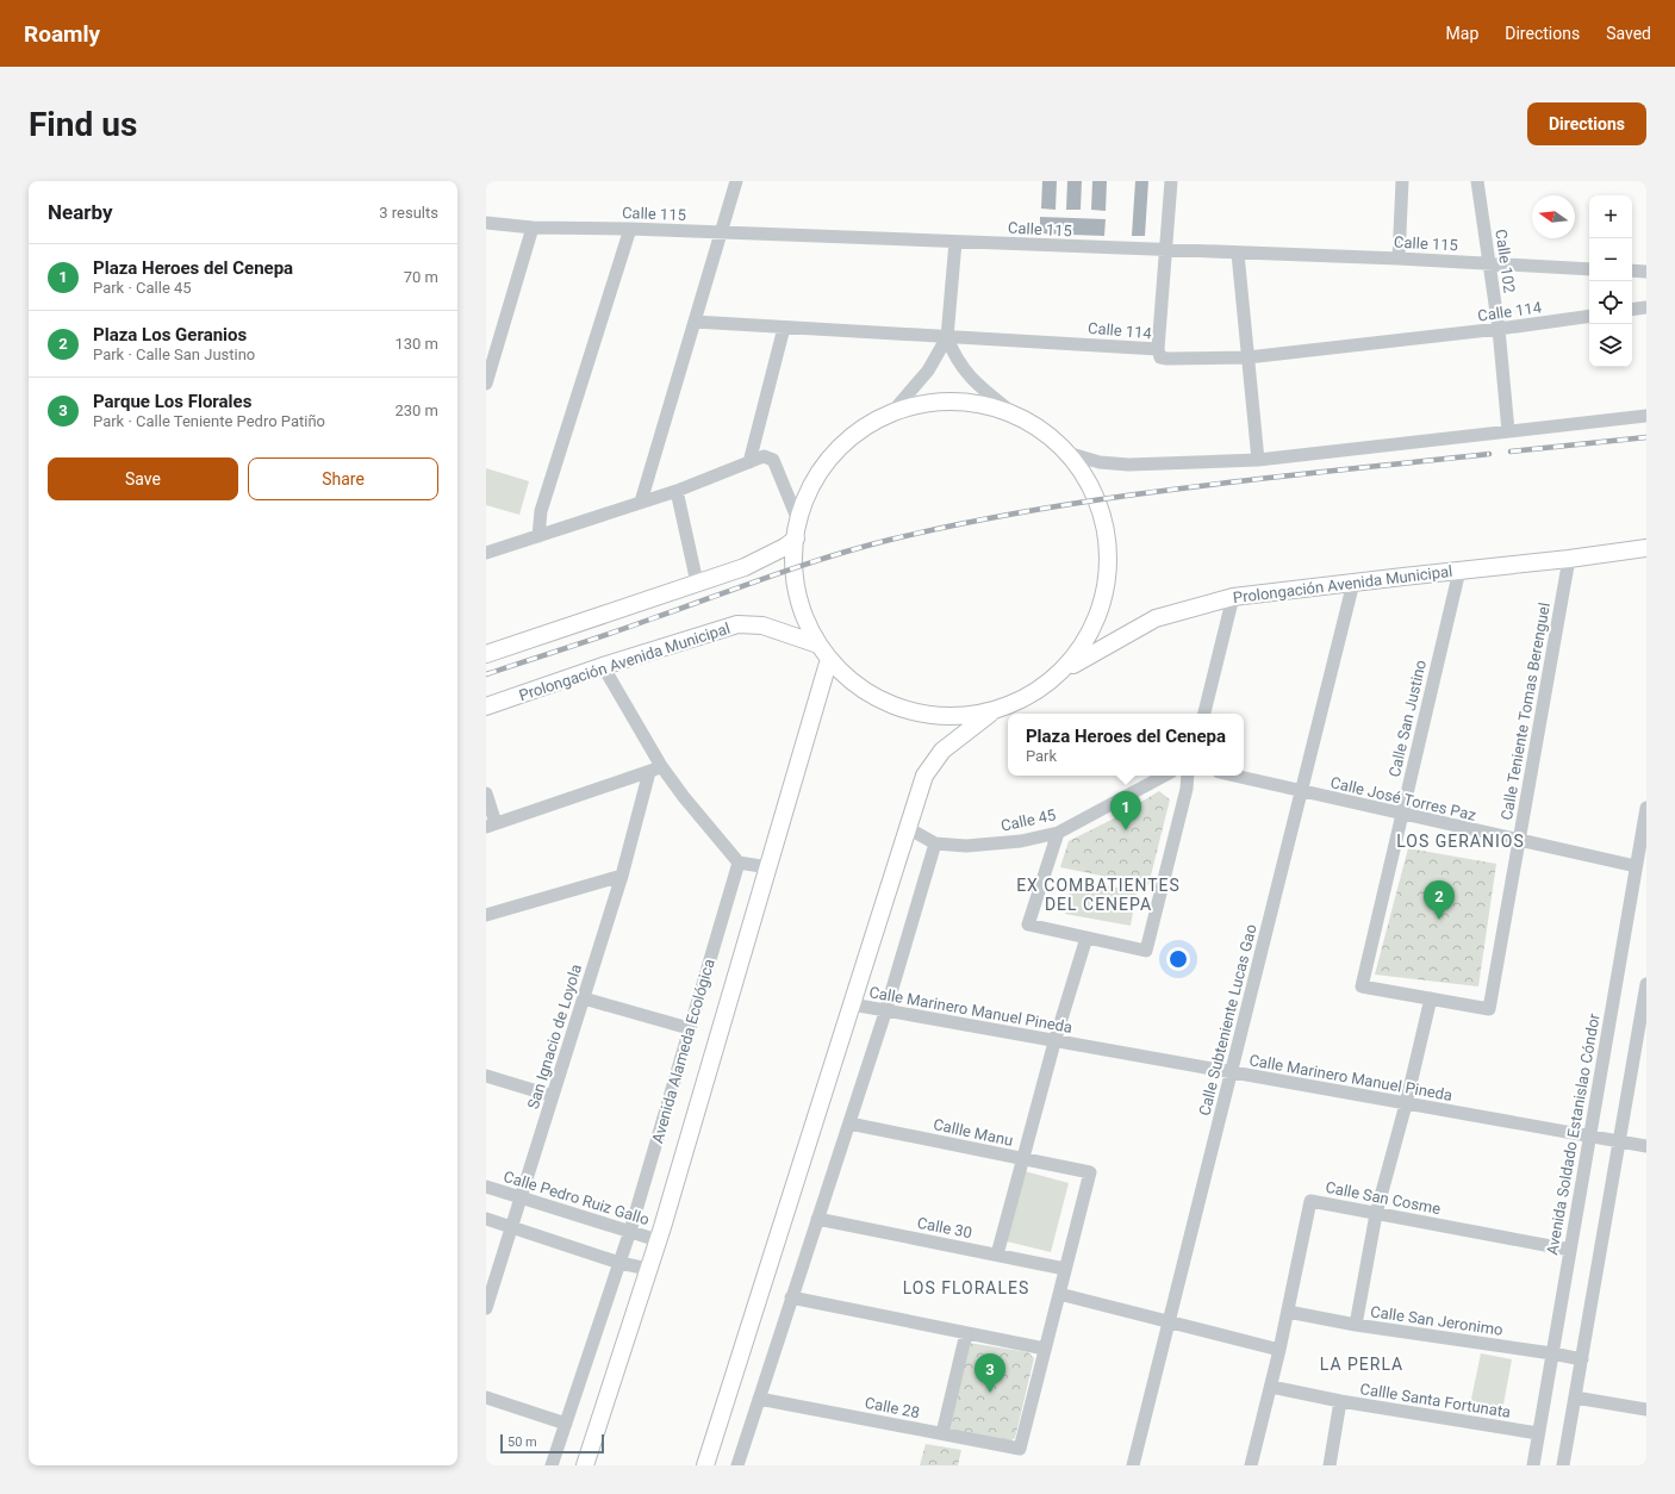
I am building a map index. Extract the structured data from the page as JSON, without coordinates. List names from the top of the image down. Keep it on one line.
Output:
{"streets":{"main road":["Prolongación Avenida Municipal","Avenida Alameda Ecológica"],"street":["Calle 115","Calle 102","Calle 114","Calle Teniente Tomas Berenguel","Calle San Justino","Calle José Torres Paz","Calle 45","Calle Marinero Manuel Pineda","Calle Subteniente Lucas Gao","San Ignacio de Loyola","Callle Manu","Avenida Soldado Estanislao Cóndor","Calle Pedro Ruiz Gallo","Calle San Cosme","Calle 30","Calle San Jeronimo","Callle Santa Fortunata","Calle 28"]},"crossings":[["Calle 115","Calle 102"],["Calle 102","Calle 114"],["Calle 102","Prolongación Avenida Municipal"],["Prolongación Avenida Municipal","Calle Teniente Tomas Berenguel"],["Prolongación Avenida Municipal","Calle San Justino"],["Prolongación Avenida Municipal","Calle Subteniente Lucas Gao"],["Prolongación Avenida Municipal","Avenida Alameda Ecológica"],["Calle Teniente Tomas Berenguel","Calle San Justino"],["Calle Teniente Tomas Berenguel","Calle José Torres Paz"],["Calle San Justino","Calle José Torres Paz"],["Calle José Torres Paz","Calle Subteniente Lucas Gao"],["Calle José Torres Paz","Avenida Soldado Estanislao Cóndor"],["Calle Marinero Manuel Pineda","Calle Subteniente Lucas Gao"],["Calle Marinero Manuel Pineda","Avenida Soldado Estanislao Cóndor"],["San Ignacio de Loyola","Calle Pedro Ruiz Gallo"],["Avenida Alameda Ecológica","Calle Pedro Ruiz Gallo"],["Callle Manu","Calle 30"],["Avenida Soldado Estanislao Cóndor","Calle San Cosme"],["Avenida Soldado Estanislao Cóndor","Calle San Jeronimo"],["Avenida Soldado Estanislao Cóndor","Callle Santa Fortunata"],["Calle San Cosme","Calle San Jeronimo"],["Calle San Cosme","Callle Santa Fortunata"]],"districts":["LOS GERANIOS","EX COMBATIENTES DEL CENEPA","LOS FLORALES","LA PERLA"],"scale_bar":"50 m","north":"left","page":{"header":"Roamly","nav":["Map","Directions","Saved"],"buttons":["Directions",["Save","Share"]],"title":"Find us","heading":["Nearby","3 results"],"map_buttons":["+","−"],"list":[{"mark":"1","name":"Plaza Heroes del Cenepa","note":"Park · Calle 45","value":"70 m"},{"mark":"2","name":"Plaza Los Geranios","note":"Park · Calle San Justino","value":"130 m"},{"mark":"3","name":"Parque Los Florales","note":"Park · Calle Teniente Pedro Patiño","value":"230 m"}],"popup":["Plaza Heroes del Cenepa","Park"],"pins":["1","2","3"],"scale":"50 m"}}
